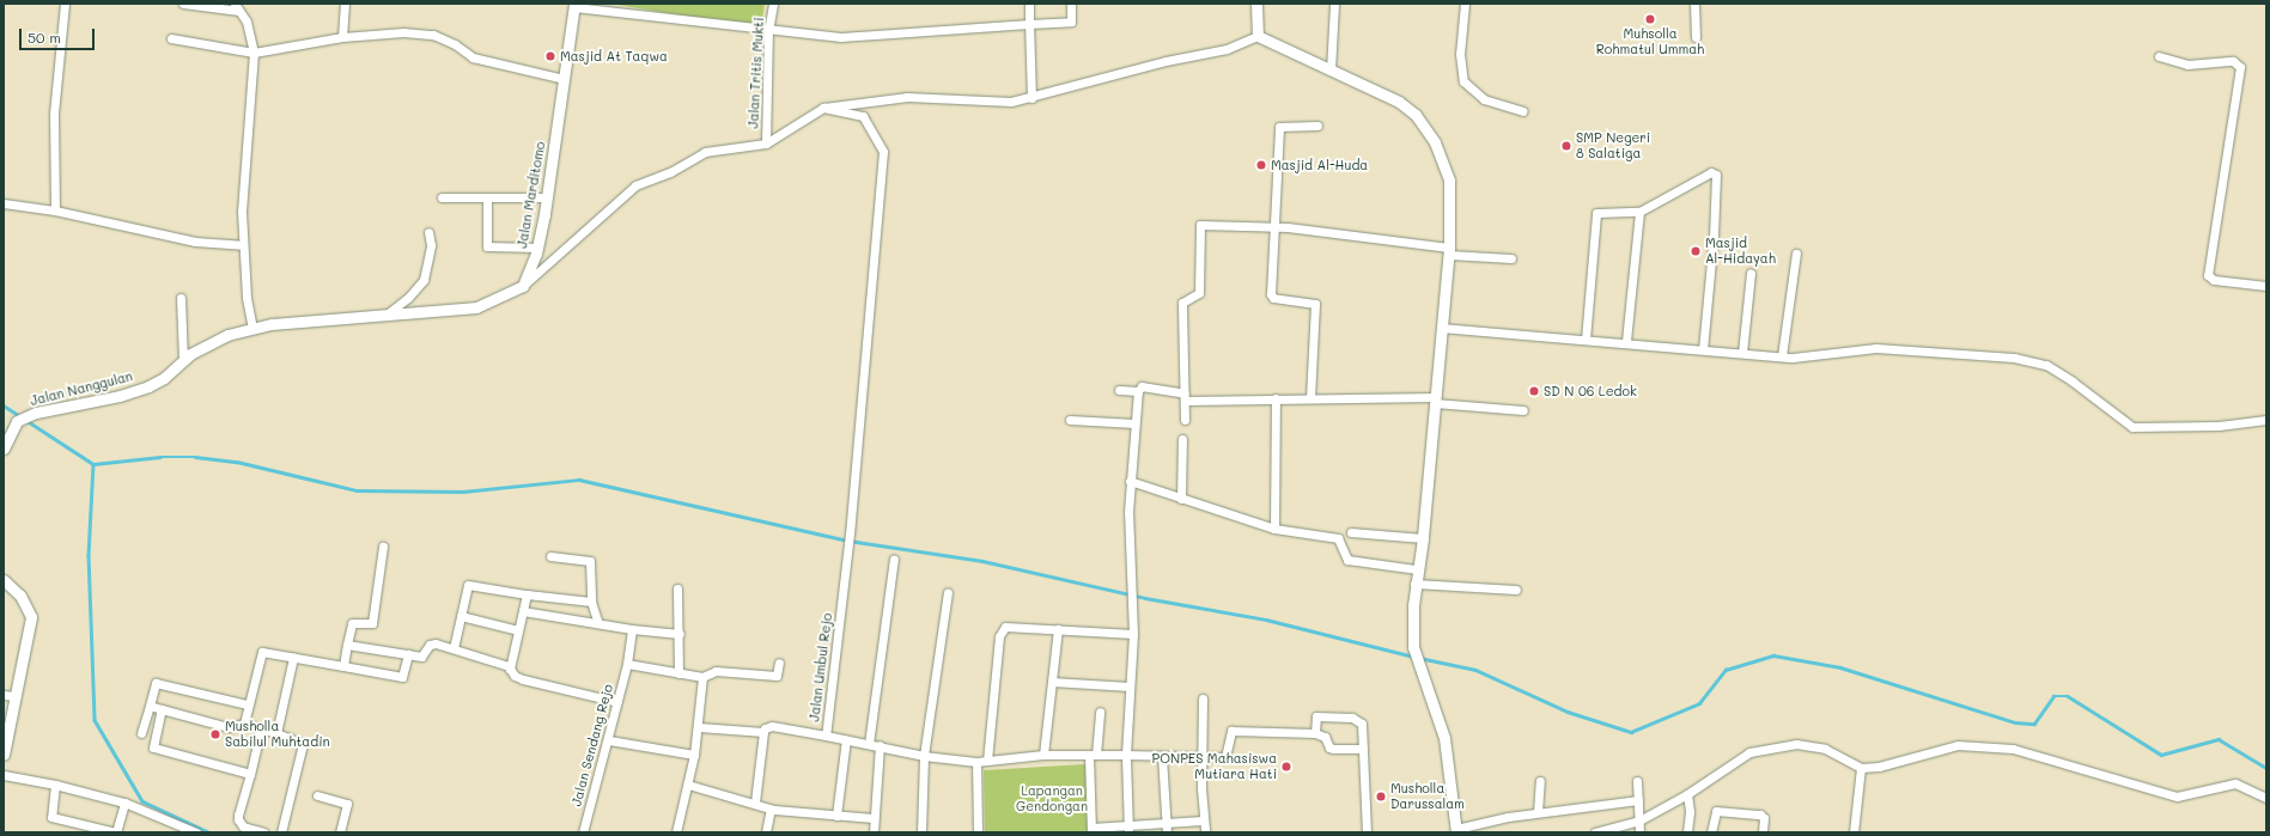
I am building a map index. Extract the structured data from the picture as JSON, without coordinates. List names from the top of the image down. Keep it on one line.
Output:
{"streets":{"street":["Jalan Tritis Mukti","Jalan Marditomo","Jalan Nanggulan","Jalan Umbul Rejo","Jalan Sendang Rejo"]},"parks":["Lapangan Gendongan"],"places":["Muhsolla Rohmatul Ummah","Masjid At Taqwa","SMP Negeri 8 Salatiga","Masjid Al-Huda","Masjid Al-Hidayah","SD N 06 Ledok","Musholla Sabilul Muhtadin","PONPES Mahasiswa Mutiara Hati","Musholla Darussalam"],"scale_bar":"50 m"}
